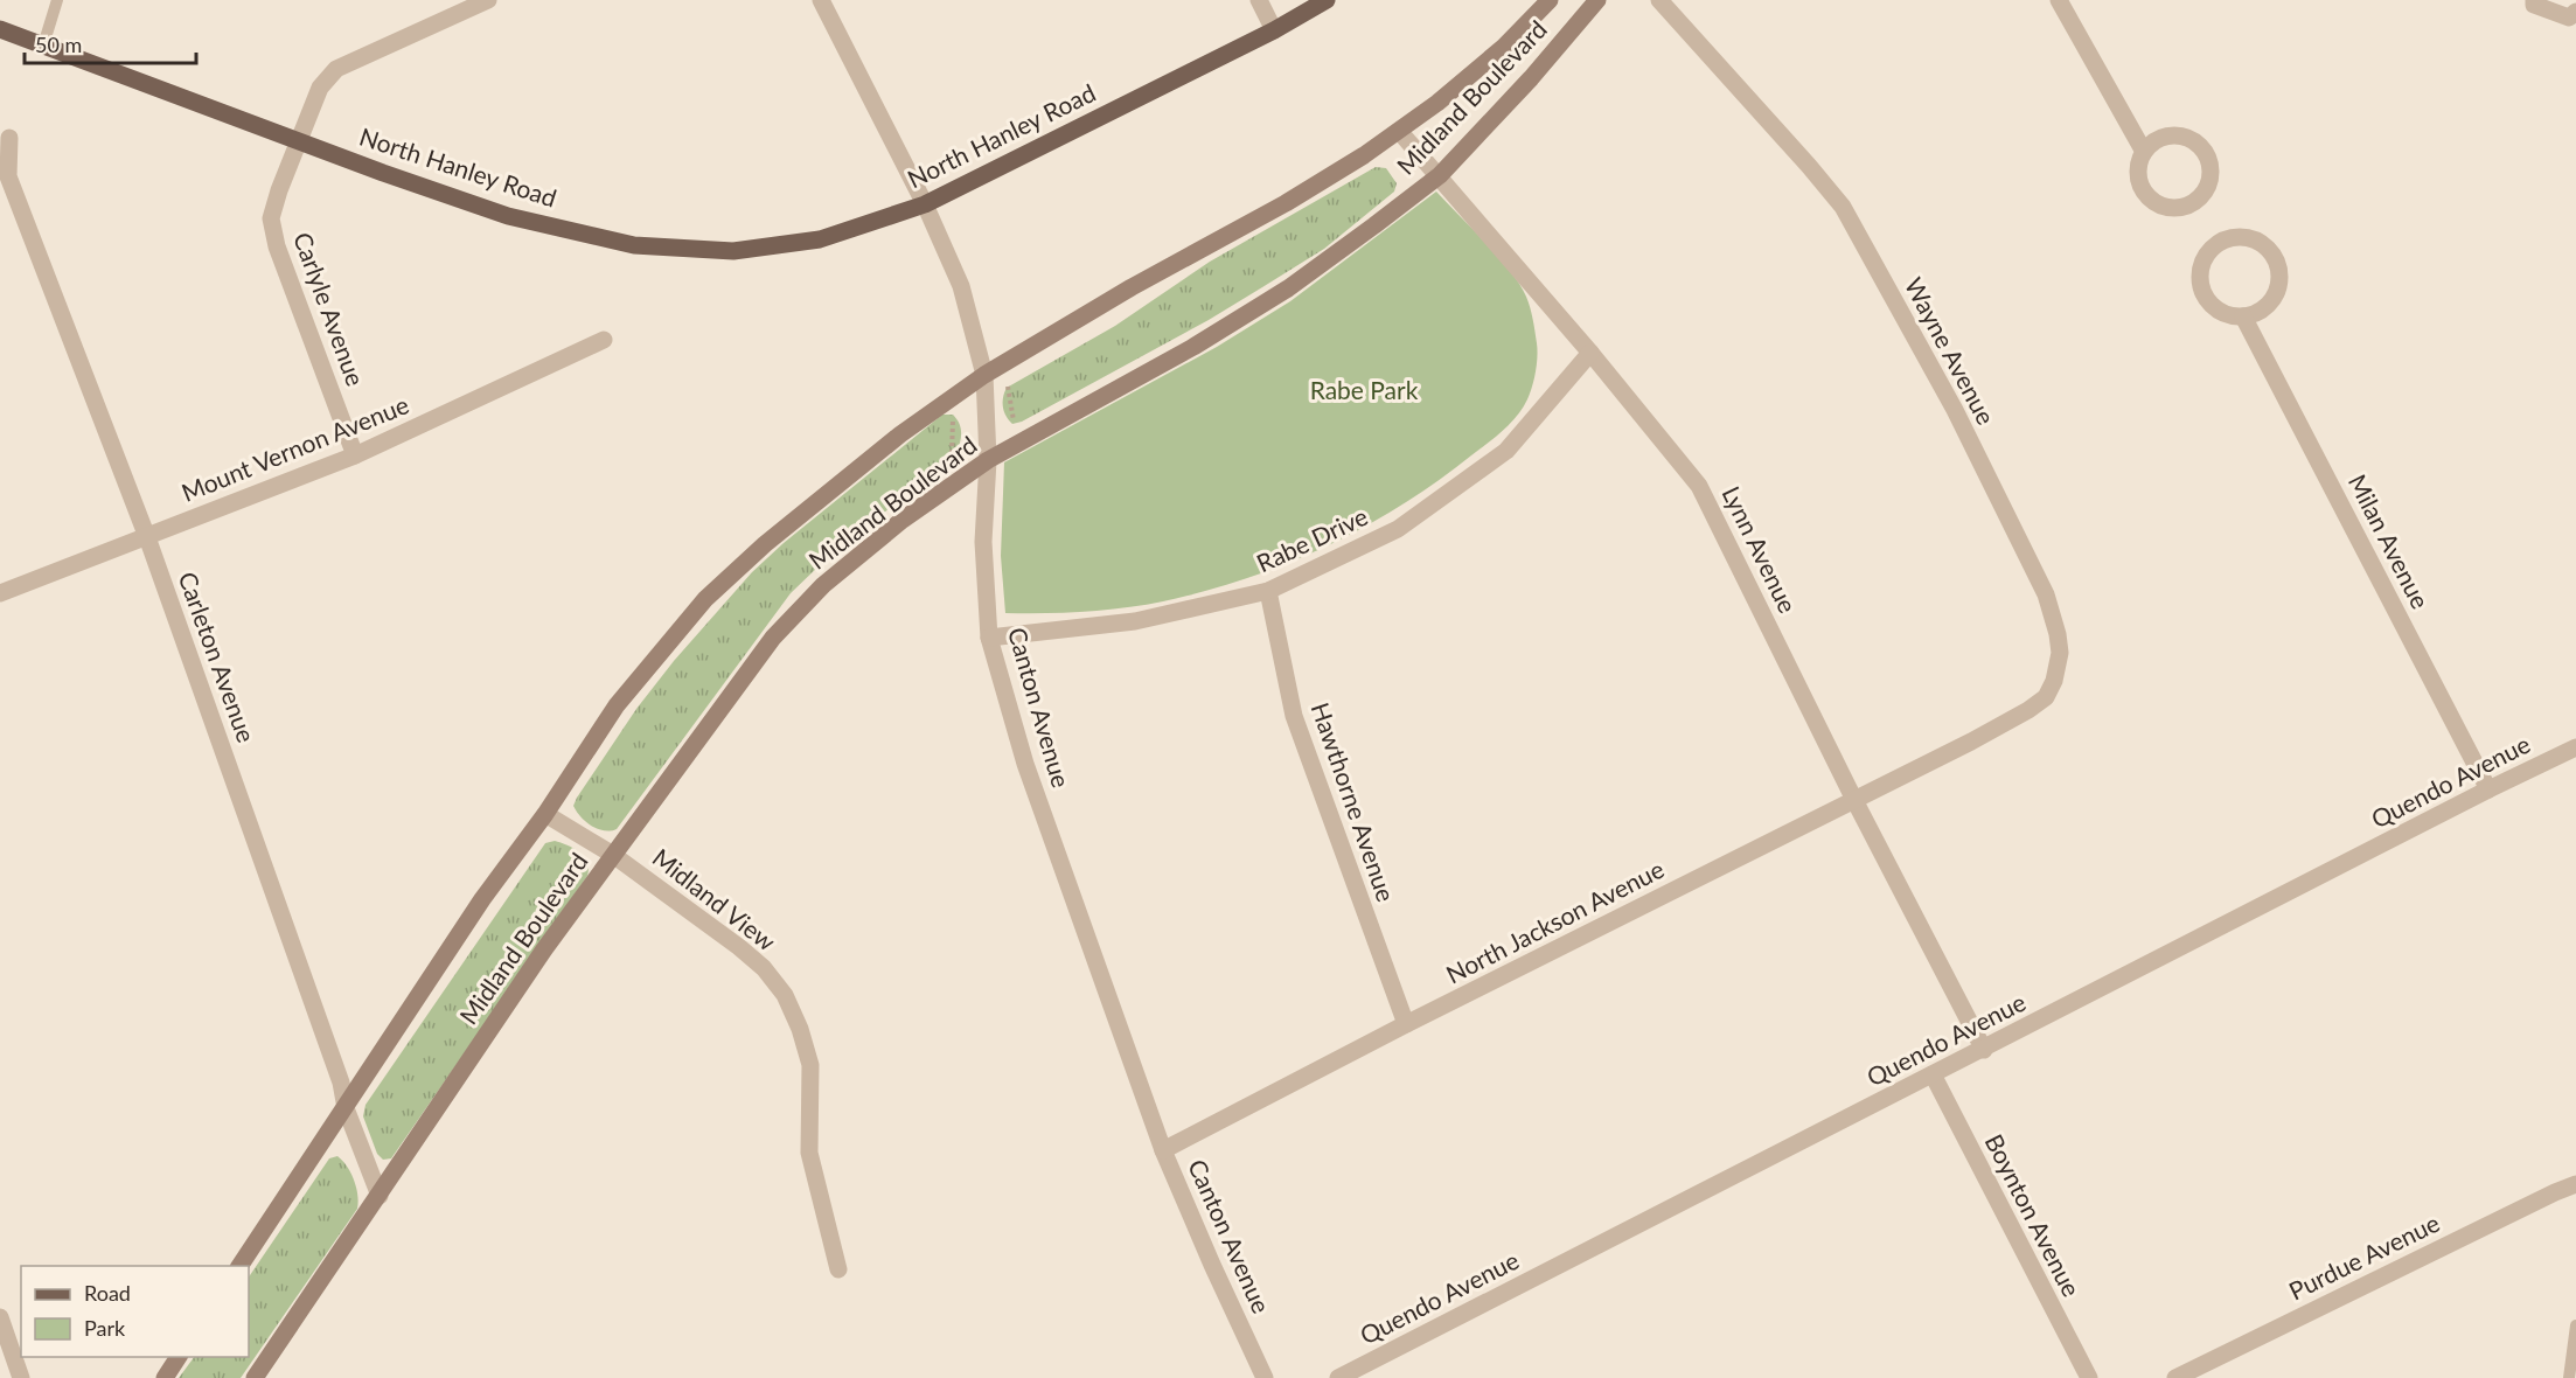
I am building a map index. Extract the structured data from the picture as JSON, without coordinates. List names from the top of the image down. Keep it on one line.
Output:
{"streets":{"main road":["Midland Boulevard","North Hanley Road"],"street":["Carlyle Avenue","Wayne Avenue","Mount Vernon Avenue","Rabe Drive","Milan Avenue","Lynn Avenue","Carleton Avenue","Canton Avenue","Quendo Avenue","Hawthorne Avenue","Midland View","North Jackson Avenue","Boynton Avenue","Purdue Avenue"]},"crossings":[["Midland Boulevard","Lynn Avenue"],["Midland Boulevard","Carleton Avenue"],["Midland Boulevard","Canton Avenue"],["Midland Boulevard","Midland View"],["North Hanley Road","Carlyle Avenue"],["North Hanley Road","Canton Avenue"],["Carlyle Avenue","Mount Vernon Avenue"],["Wayne Avenue","North Jackson Avenue"],["Mount Vernon Avenue","Carleton Avenue"],["Rabe Drive","Lynn Avenue"],["Rabe Drive","Canton Avenue"],["Rabe Drive","Hawthorne Avenue"],["Milan Avenue","Quendo Avenue"],["Lynn Avenue","Quendo Avenue"],["Lynn Avenue","North Jackson Avenue"],["Canton Avenue","North Jackson Avenue"],["Quendo Avenue","Boynton Avenue"],["Hawthorne Avenue","North Jackson Avenue"]],"parks":["Rabe Park"],"legend":["Road","Park"],"scale_bar":"50 m"}
